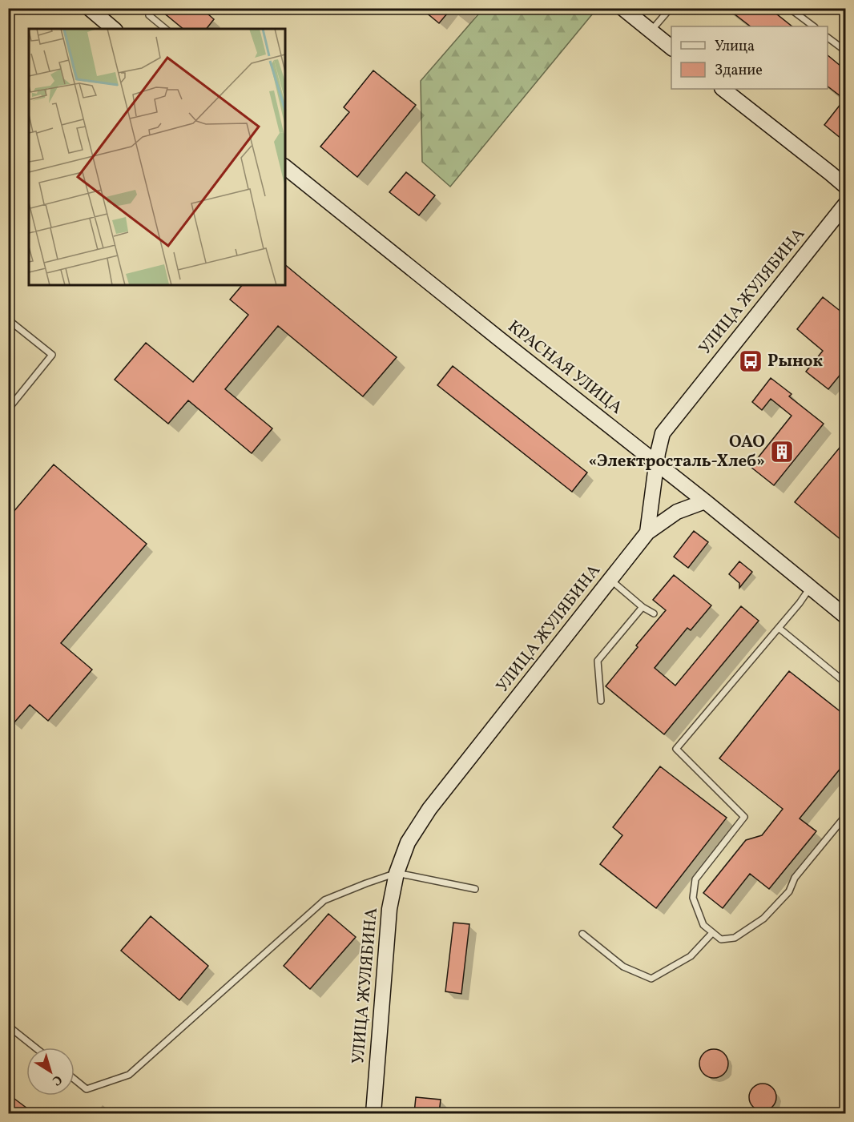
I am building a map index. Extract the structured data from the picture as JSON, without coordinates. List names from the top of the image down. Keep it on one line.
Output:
{"streets":{"main road":["УЛИЦА ЖУЛЯБИНА","КРАСНАЯ УЛИЦА"]},"crossings":[["УЛИЦА ЖУЛЯБИНА","КРАСНАЯ УЛИЦА"]],"places":{"bus stop":["Рынок"],"building":["ОАО «Электросталь-Хлеб»"]},"legend":["Улица","Здание"],"north":"bottom right"}
